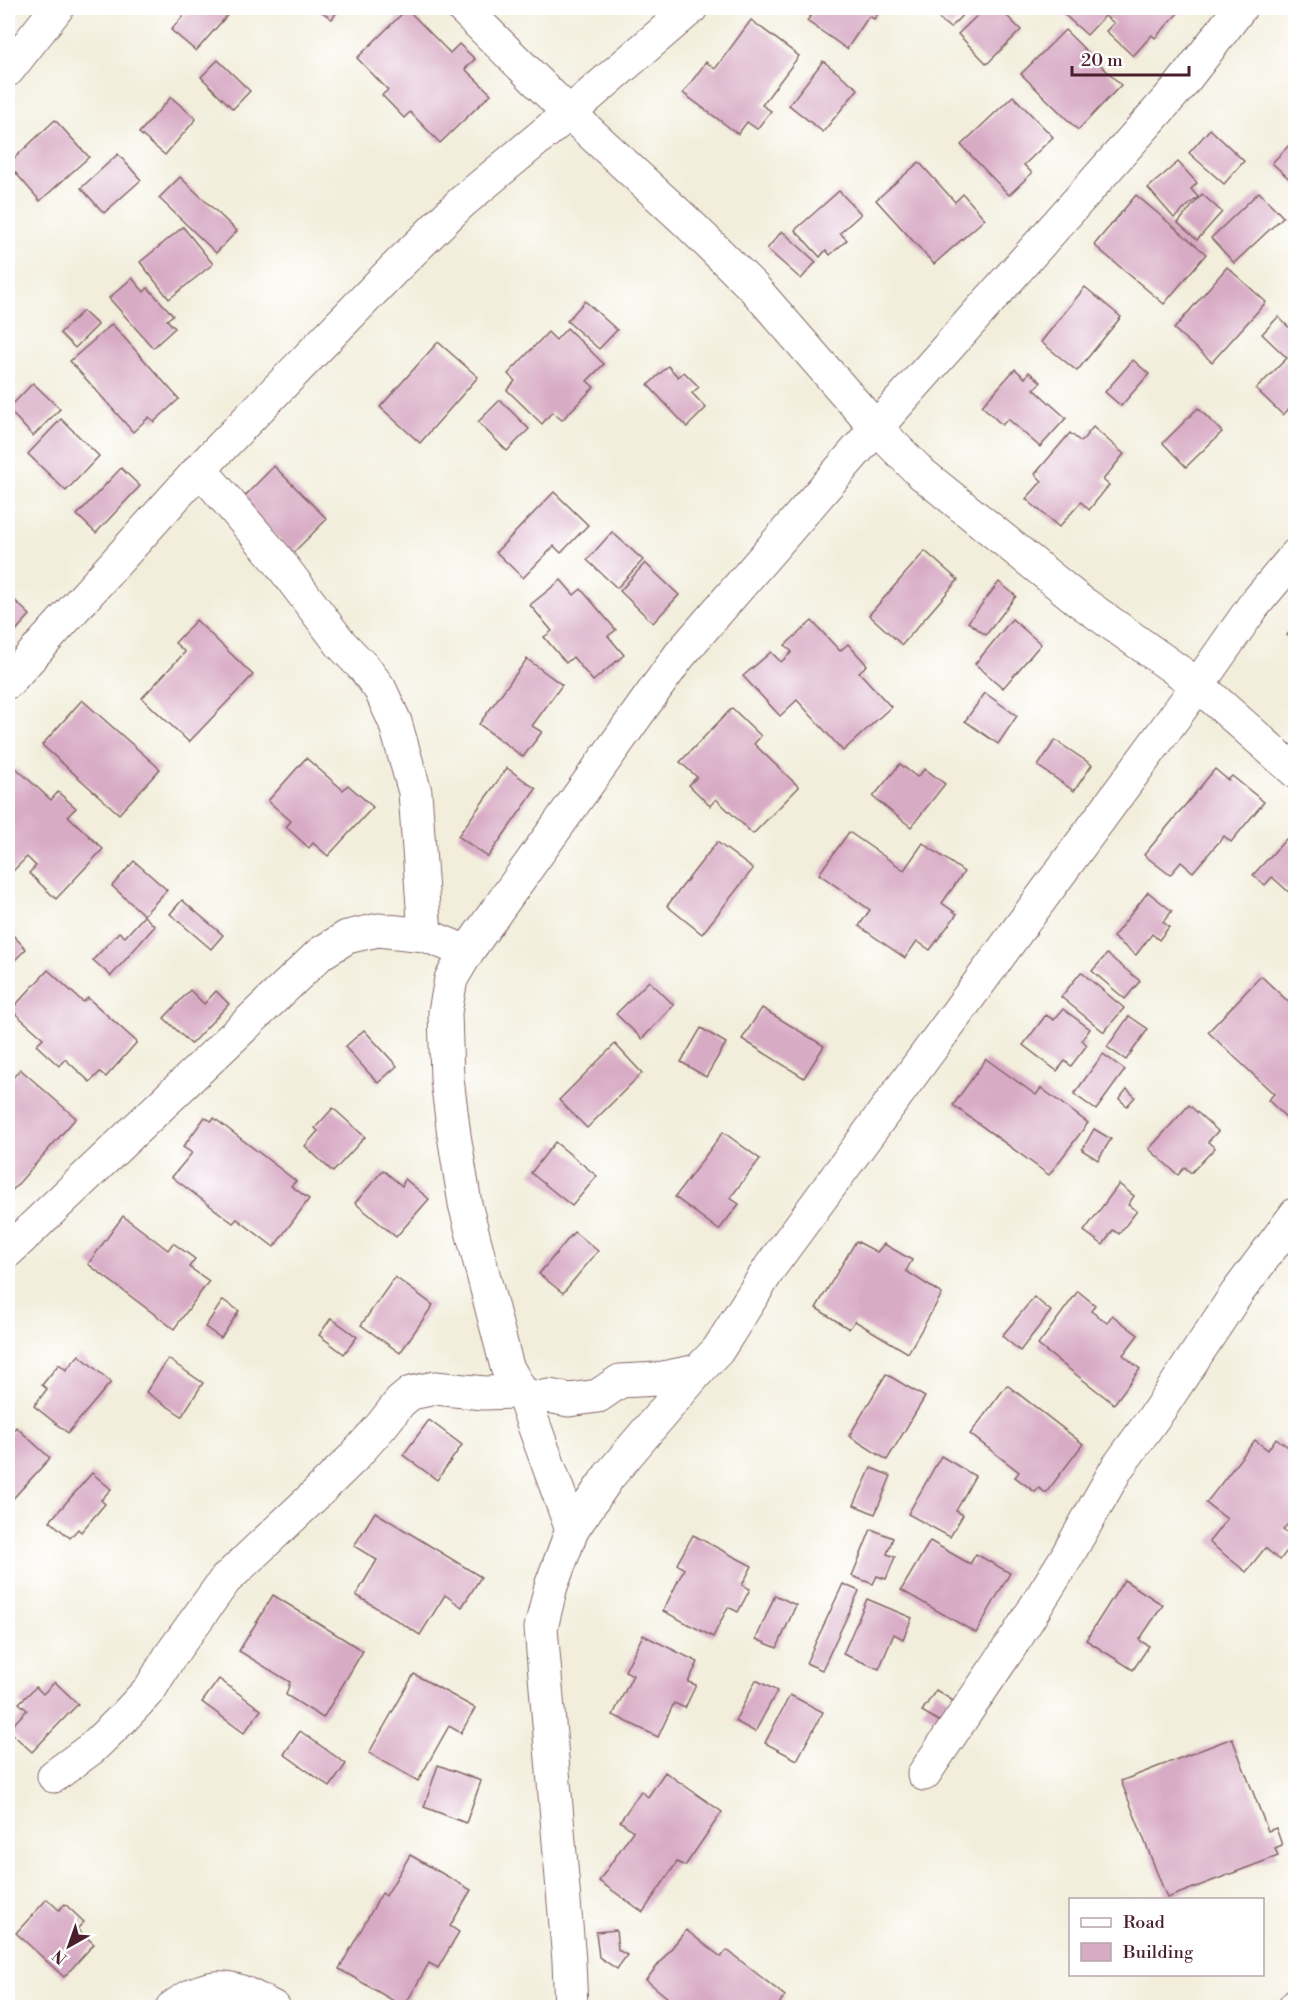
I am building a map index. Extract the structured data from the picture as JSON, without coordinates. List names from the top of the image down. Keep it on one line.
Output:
{"legend":["Road","Building"],"scale_bar":"20 m","north":"bottom left"}
